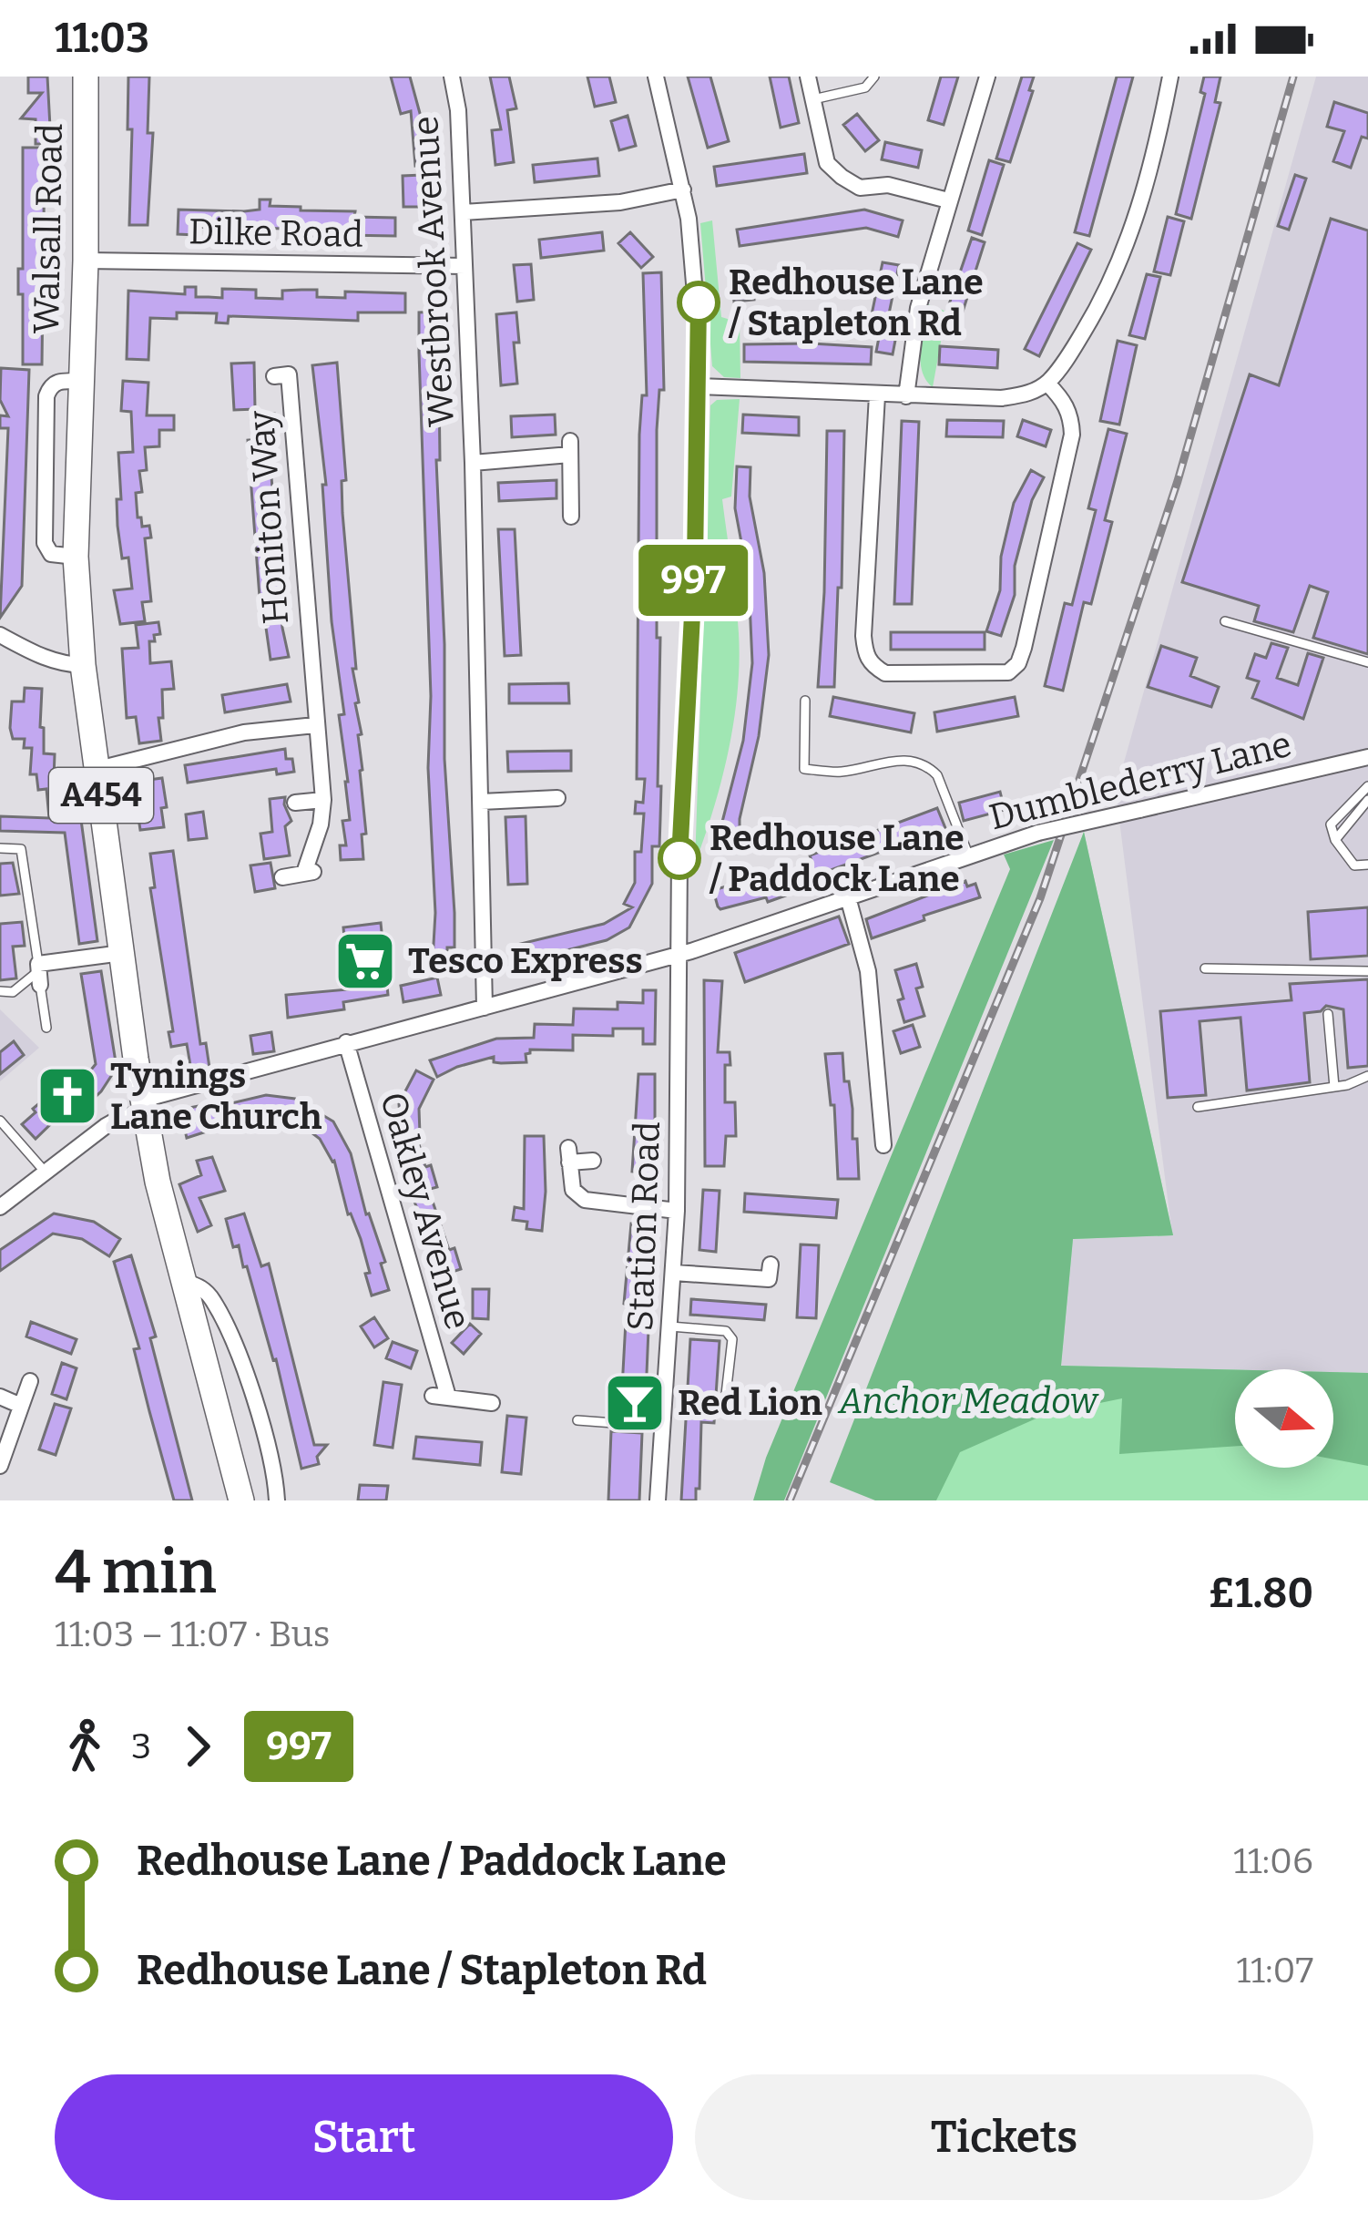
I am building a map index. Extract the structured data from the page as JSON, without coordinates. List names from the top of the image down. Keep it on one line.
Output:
{"streets":{"main road":["Walsall Road","A454"],"street":["Dilke Road","Westbrook Avenue","Honiton Way","Dumblederry Lane","Oakley Avenue","Station Road"]},"crossings":[["Walsall Road","Dilke Road"],["Walsall Road","Dumblederry Lane"],["Dilke Road","Westbrook Avenue"],["Westbrook Avenue","Dumblederry Lane"],["Dumblederry Lane","Oakley Avenue"],["Dumblederry Lane","Station Road"]],"parks":["Anchor Meadow"],"places":{"other":["Redhouse Lane / Stapleton Rd","Redhouse Lane / Paddock Lane"],"supermarket":["Tesco Express"],"church":["Tynings Lane Church"],"bar":["Red Lion"]},"lines":["bus line 997"],"north":"right","page":{"status":"11:03","on_map":"997","heading":["4 min","11:03 – 11:07 · Bus","£1.80"],"legs":["3","997"],"list":[{"name":"Redhouse Lane / Paddock Lane","value":"11:06"},{"name":"Redhouse Lane / Stapleton Rd","value":"11:07"}],"buttons":["Start","Tickets"]}}
